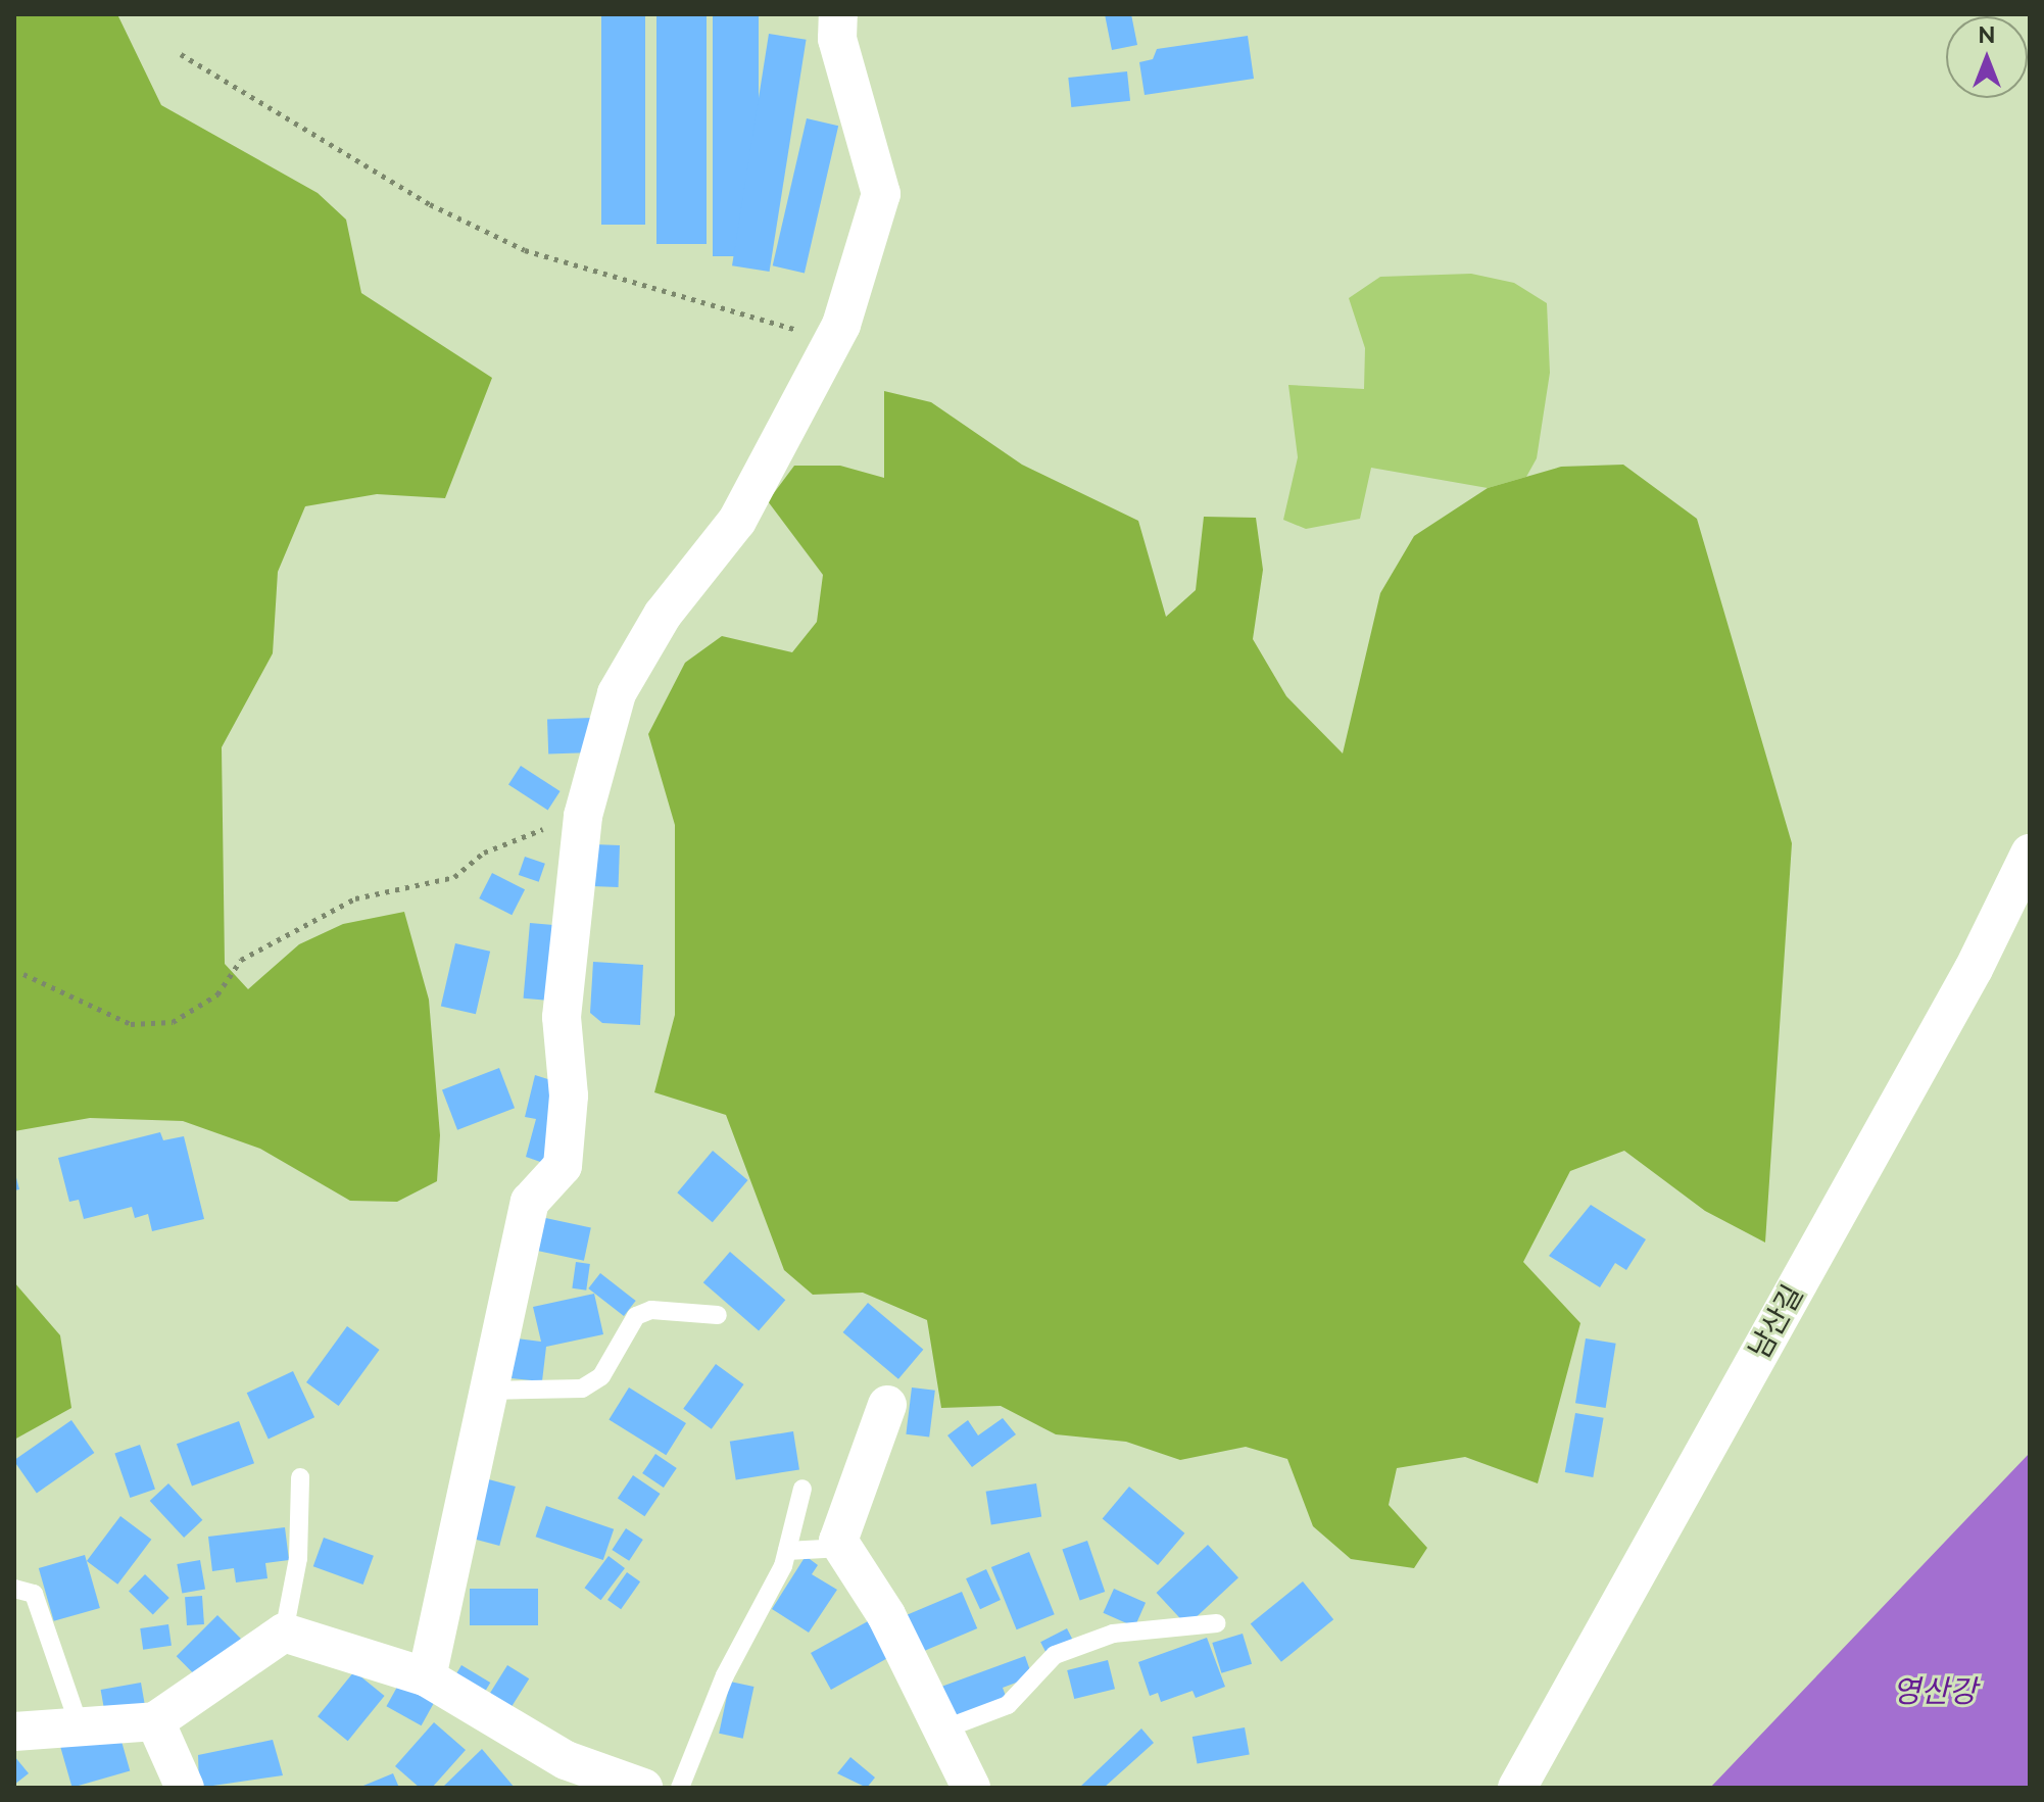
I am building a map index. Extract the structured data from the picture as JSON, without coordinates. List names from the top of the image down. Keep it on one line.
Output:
{"streets":{"street":["남산길"]},"water":["영산강"],"north":"top"}
